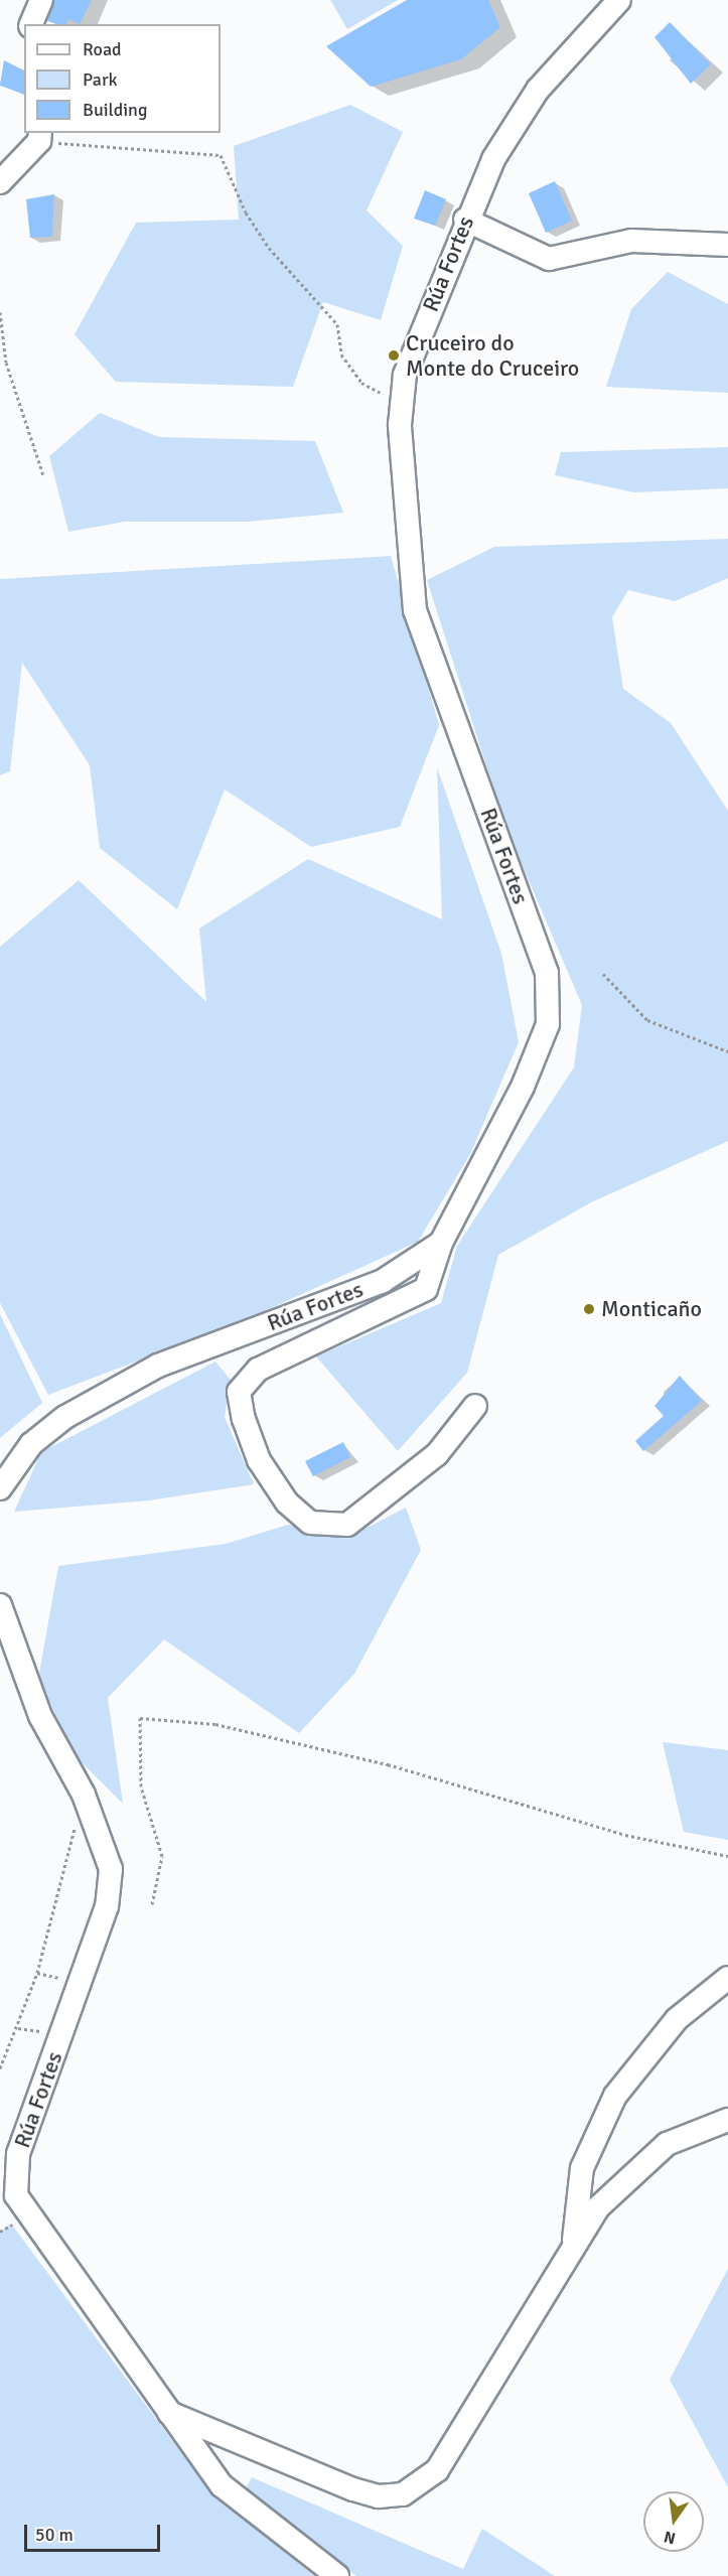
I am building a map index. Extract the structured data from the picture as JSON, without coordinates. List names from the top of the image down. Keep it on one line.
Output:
{"streets":{"street":["Rúa Fortes"]},"places":["Cruceiro do Monte do Cruceiro","Monticaño"],"legend":["Road","Park","Building"],"scale_bar":"50 m","north":"bottom"}
